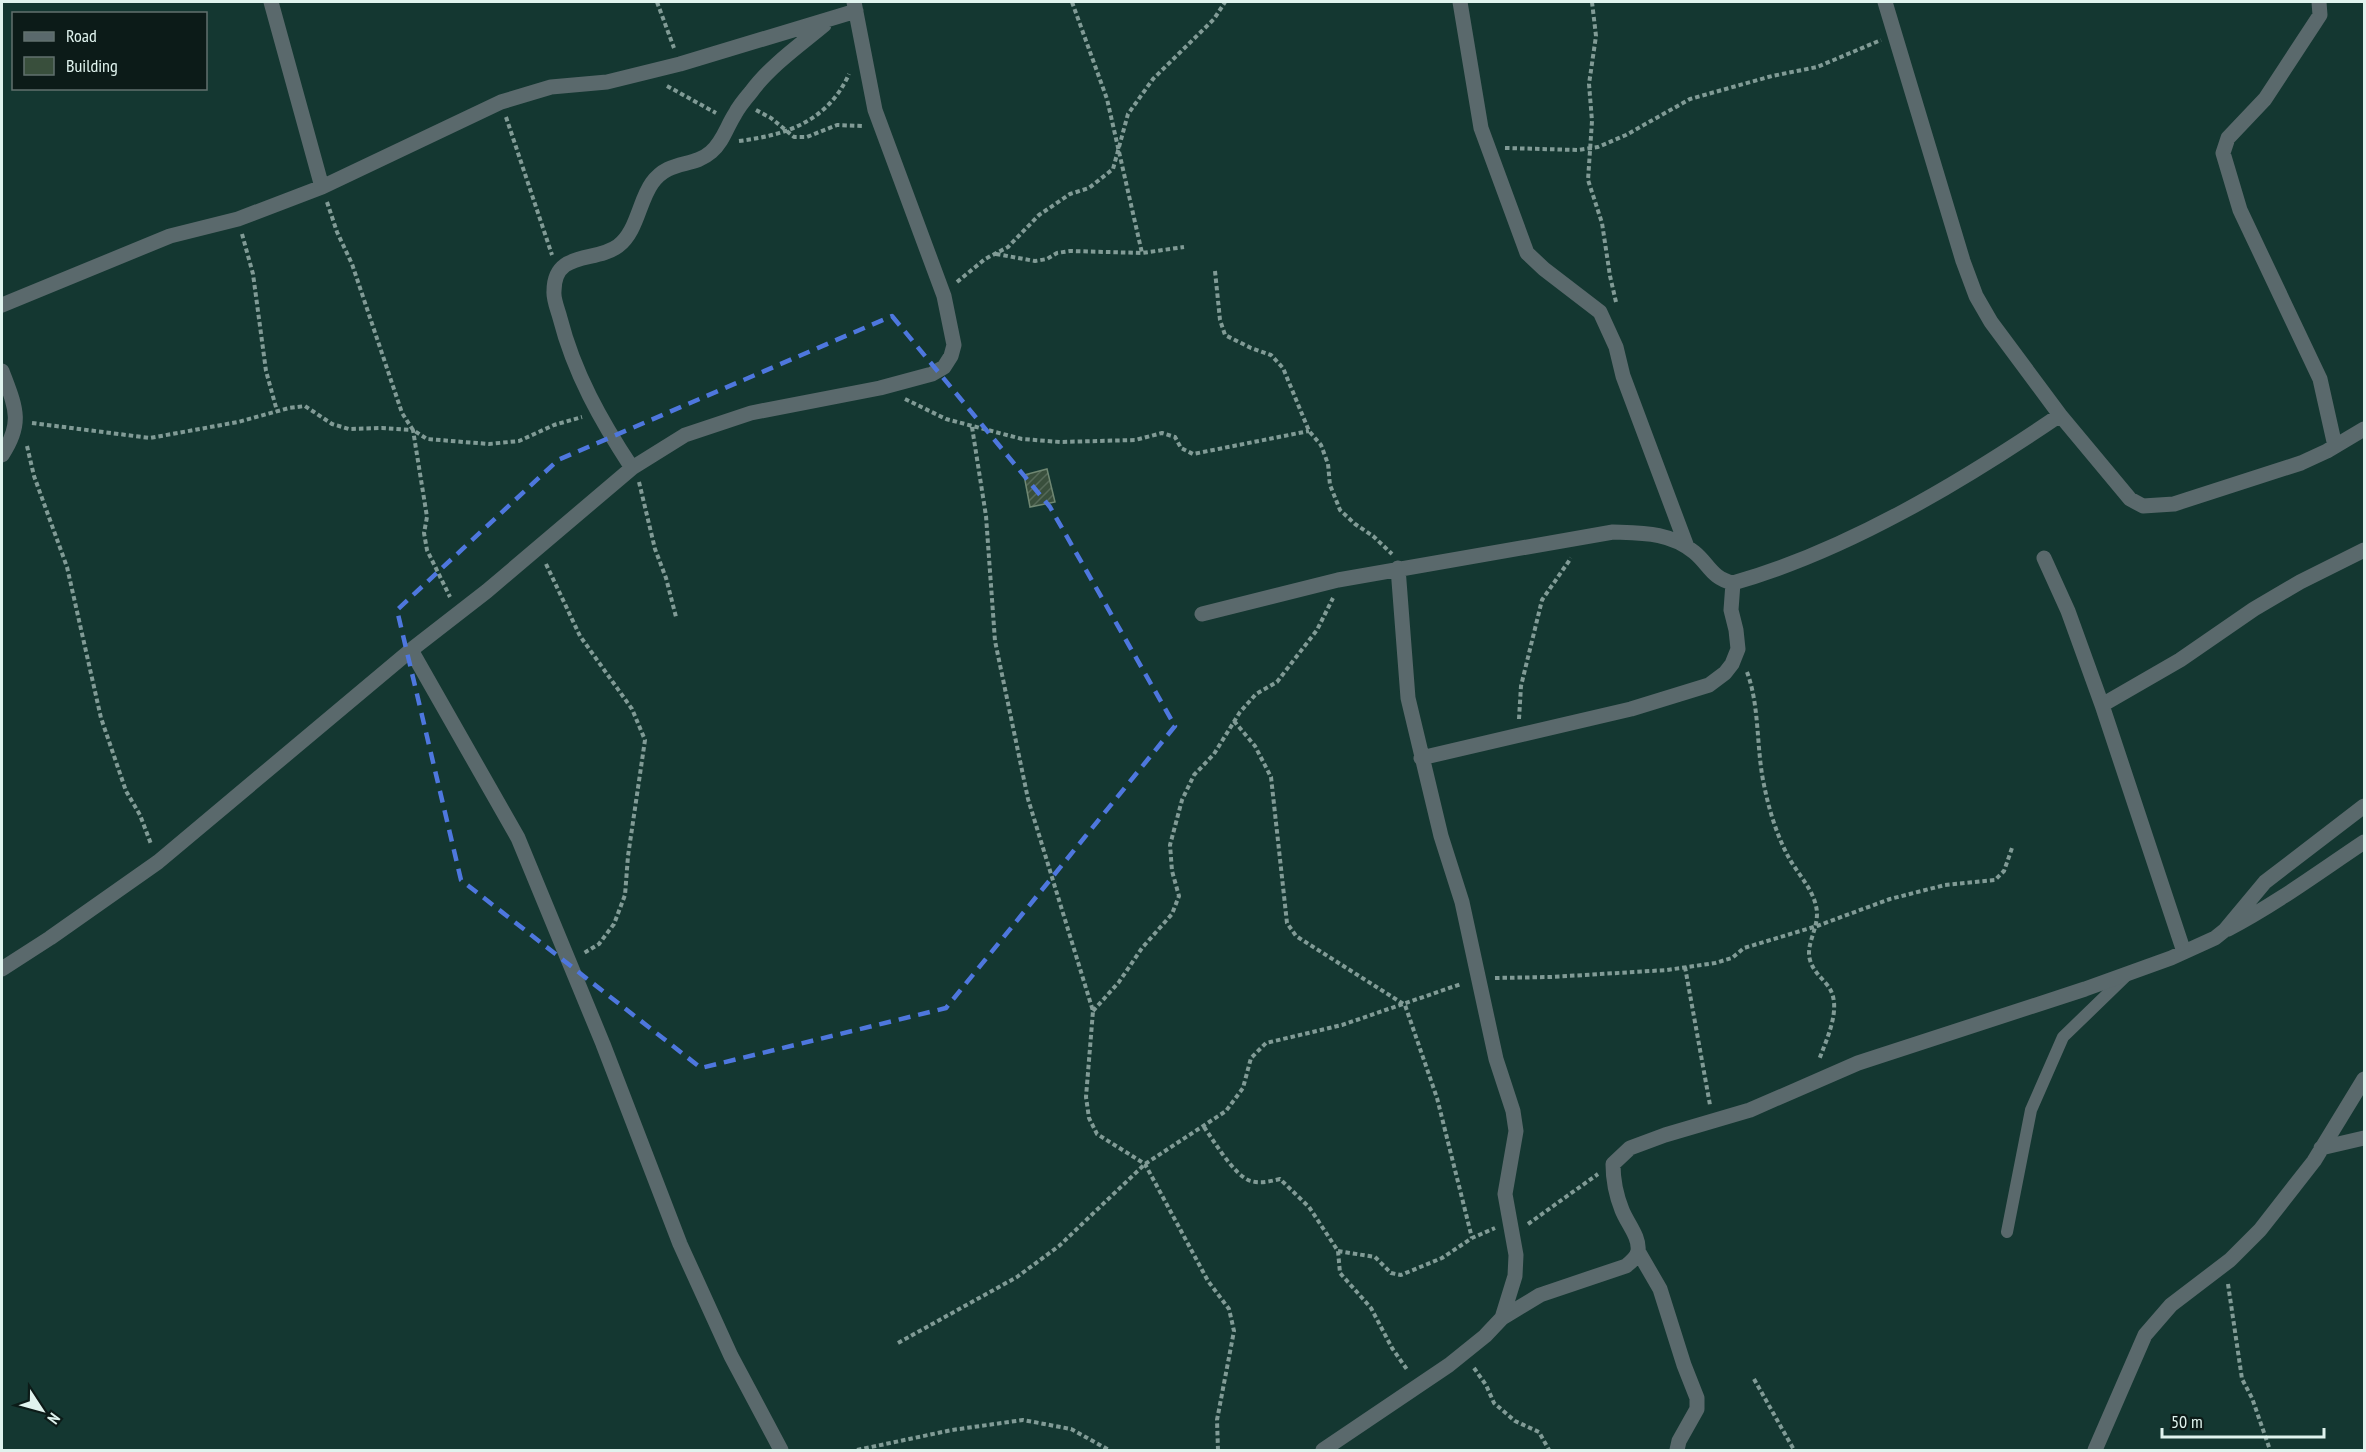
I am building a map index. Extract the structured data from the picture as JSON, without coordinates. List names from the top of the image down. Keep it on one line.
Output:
{"legend":["Road","Building"],"scale_bar":"50 m","north":"bottom right"}
